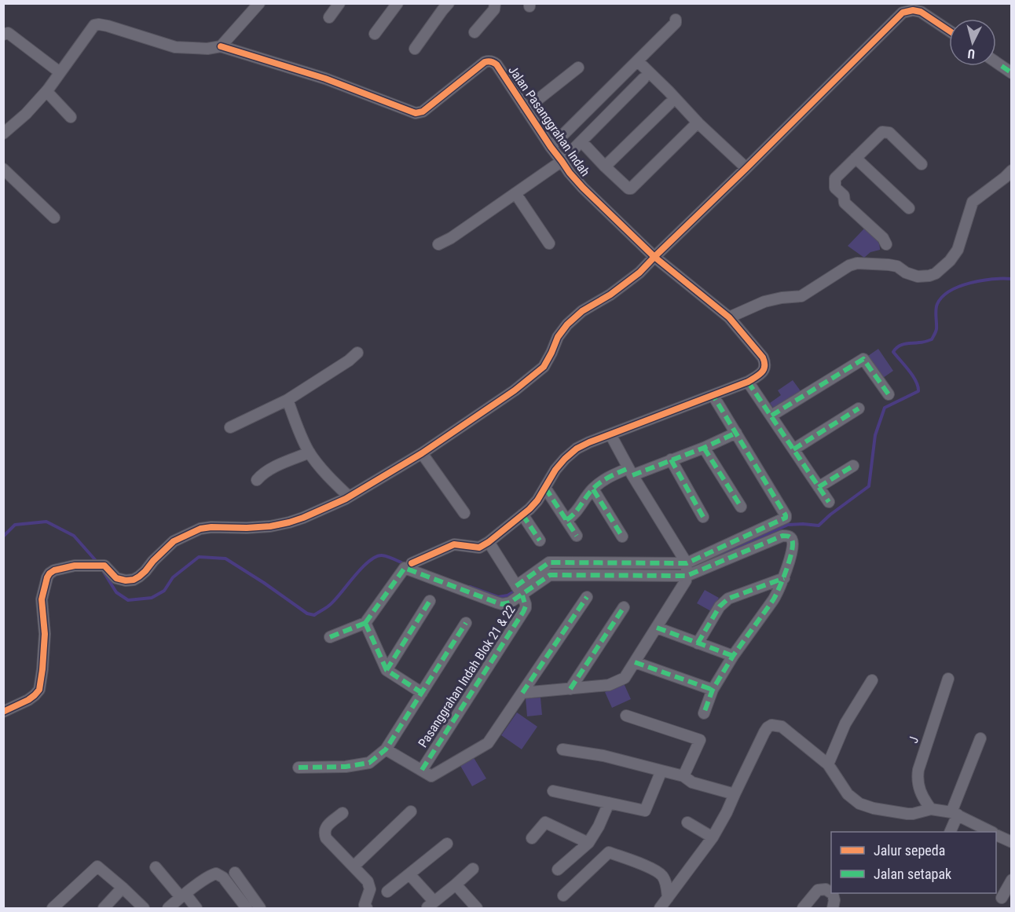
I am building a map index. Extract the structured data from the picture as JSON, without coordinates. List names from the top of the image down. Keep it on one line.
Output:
{"streets":{"street":["Jalan Pasanggrahan Indah","Pasanggrahan Indah Blok 21 & 22","J"]},"legend":["Jalur sepeda","Jalan setapak"],"north":"bottom"}
